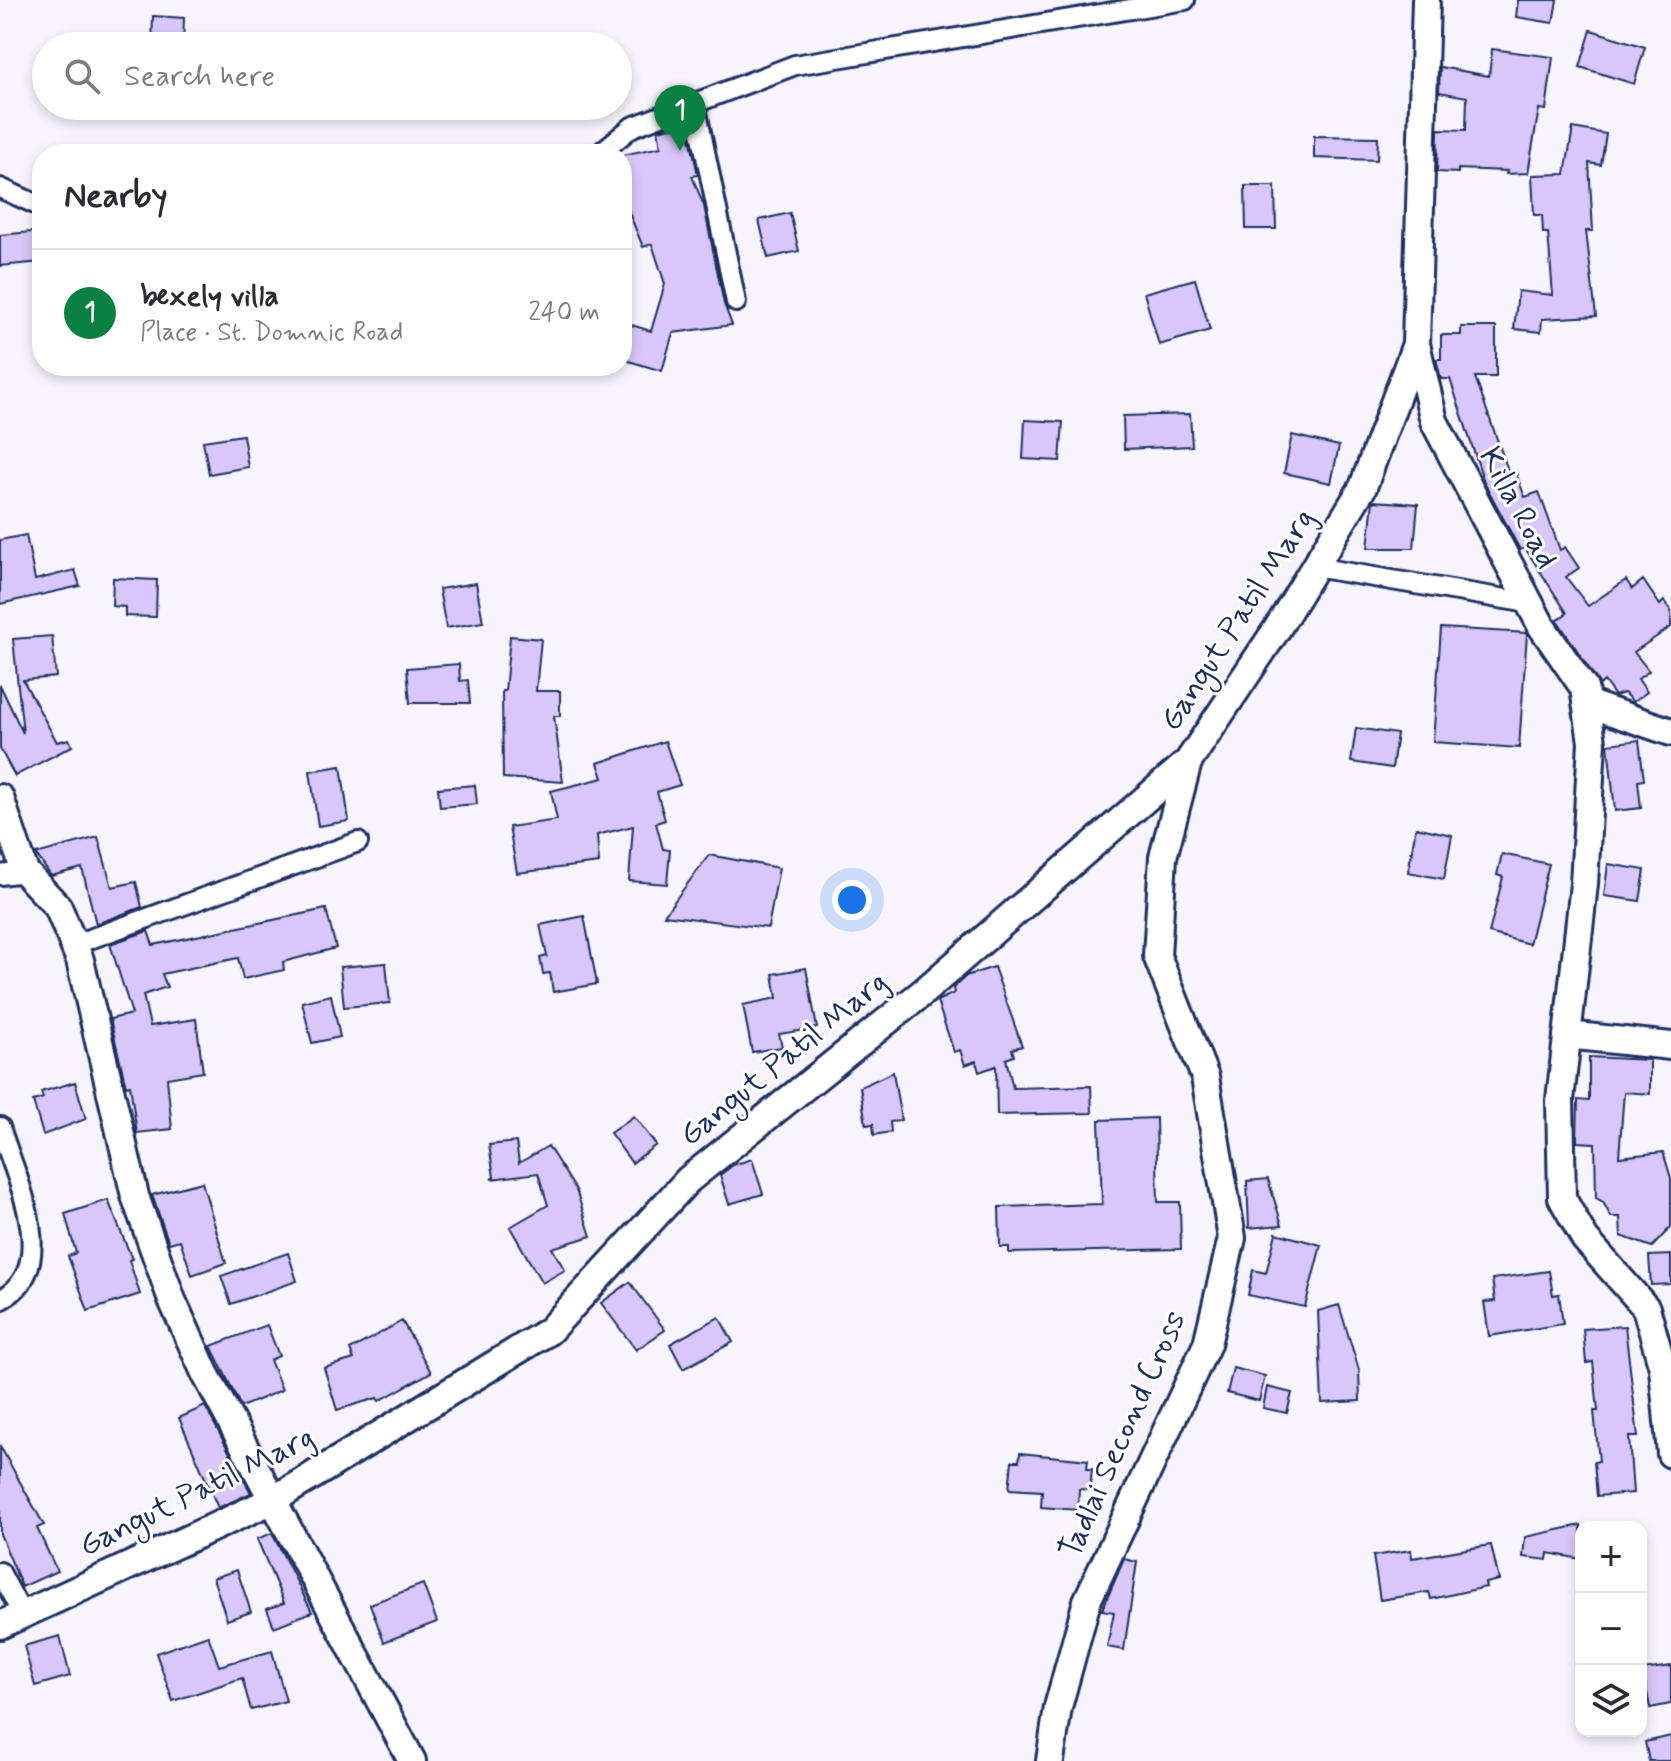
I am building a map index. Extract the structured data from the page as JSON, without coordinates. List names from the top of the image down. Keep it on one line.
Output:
{"streets":{"street":["Killa Road","Gangut Patil Marg","Tadlai Second Cross"]},"crossings":[["Killa Road","Gangut Patil Marg"],["Gangut Patil Marg","Tadlai Second Cross"]],"page":{"search":"Search here","pins":"1","heading":"Nearby","list":[{"mark":"1","name":"bexely villa","note":"Place · St. Domnic Road","value":"240 m"}],"map_buttons":["+","−"]}}
